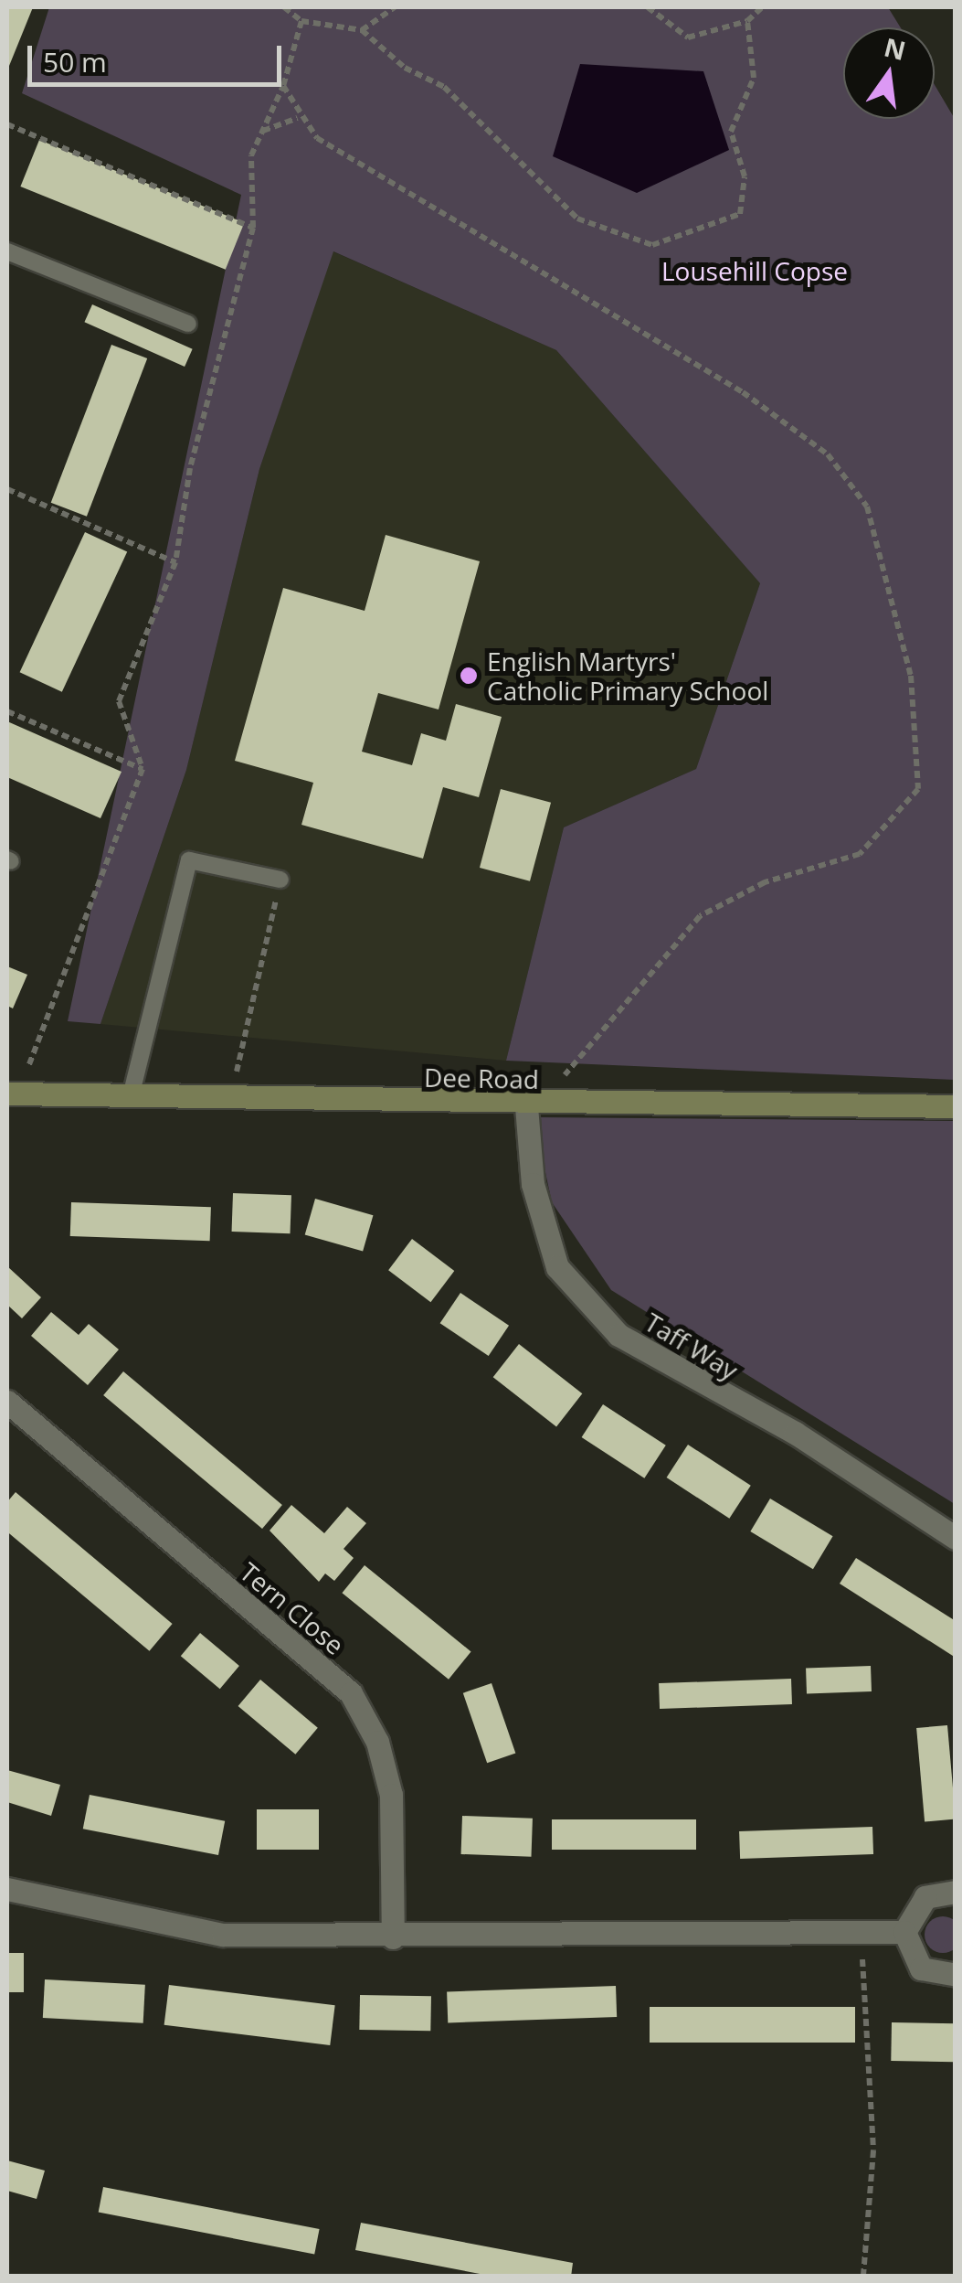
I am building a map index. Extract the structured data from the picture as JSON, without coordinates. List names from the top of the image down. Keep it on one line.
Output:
{"streets":{"street":["Dee Road","Taff Way","Tern Close"]},"crossings":[["Dee Road","Taff Way"]],"parks":["Lousehill Copse"],"places":["English Martyrs' Catholic Primary School"],"scale_bar":"50 m","north":"top"}
